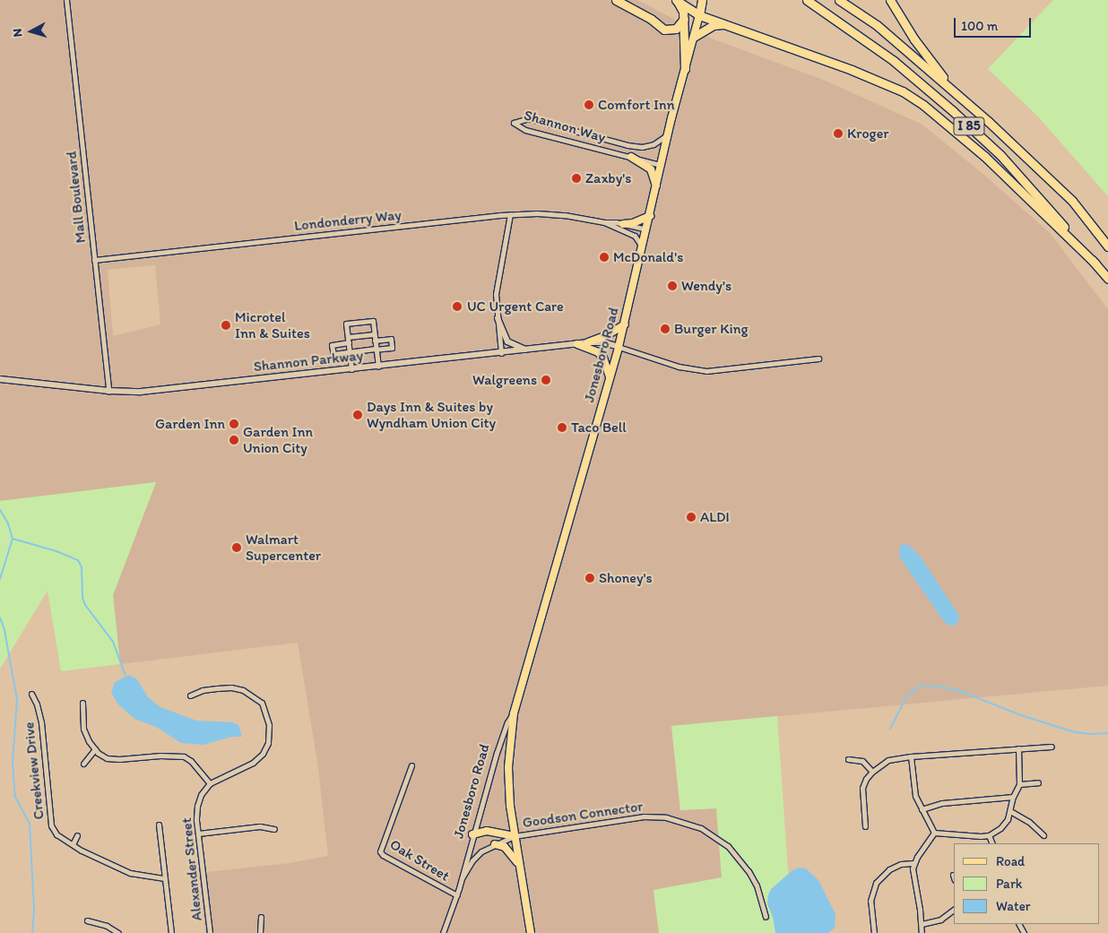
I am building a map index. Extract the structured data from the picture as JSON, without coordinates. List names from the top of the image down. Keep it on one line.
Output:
{"streets":{"highway":["I 85","Jonesboro Road"],"street":["Shannon Way","Mall Boulevard","Londonderry Way","Shannon Parkway","Creekview Drive","Goodson Connector","Oak Street","Alexander Street"]},"crossings":[["Shannon Way","Jonesboro Road"],["Mall Boulevard","Londonderry Way"],["Mall Boulevard","Shannon Parkway"],["Londonderry Way","Jonesboro Road"],["Londonderry Way","Shannon Parkway"],["Jonesboro Road","Shannon Parkway"],["Jonesboro Road","Goodson Connector"],["Jonesboro Road","Oak Street"]],"places":["Comfort Inn","Kroger","Zaxby's","McDonald's","Wendy's","UC Urgent Care","Microtel Inn & Suites","Burger King","Walgreens","Days Inn & Suites by Wyndham Union City","Garden Inn","Taco Bell","Garden Inn Union City","ALDI","Walmart Supercenter","Shoney's"],"legend":["Road","Park","Water"],"scale_bar":"100 m","north":"left"}
